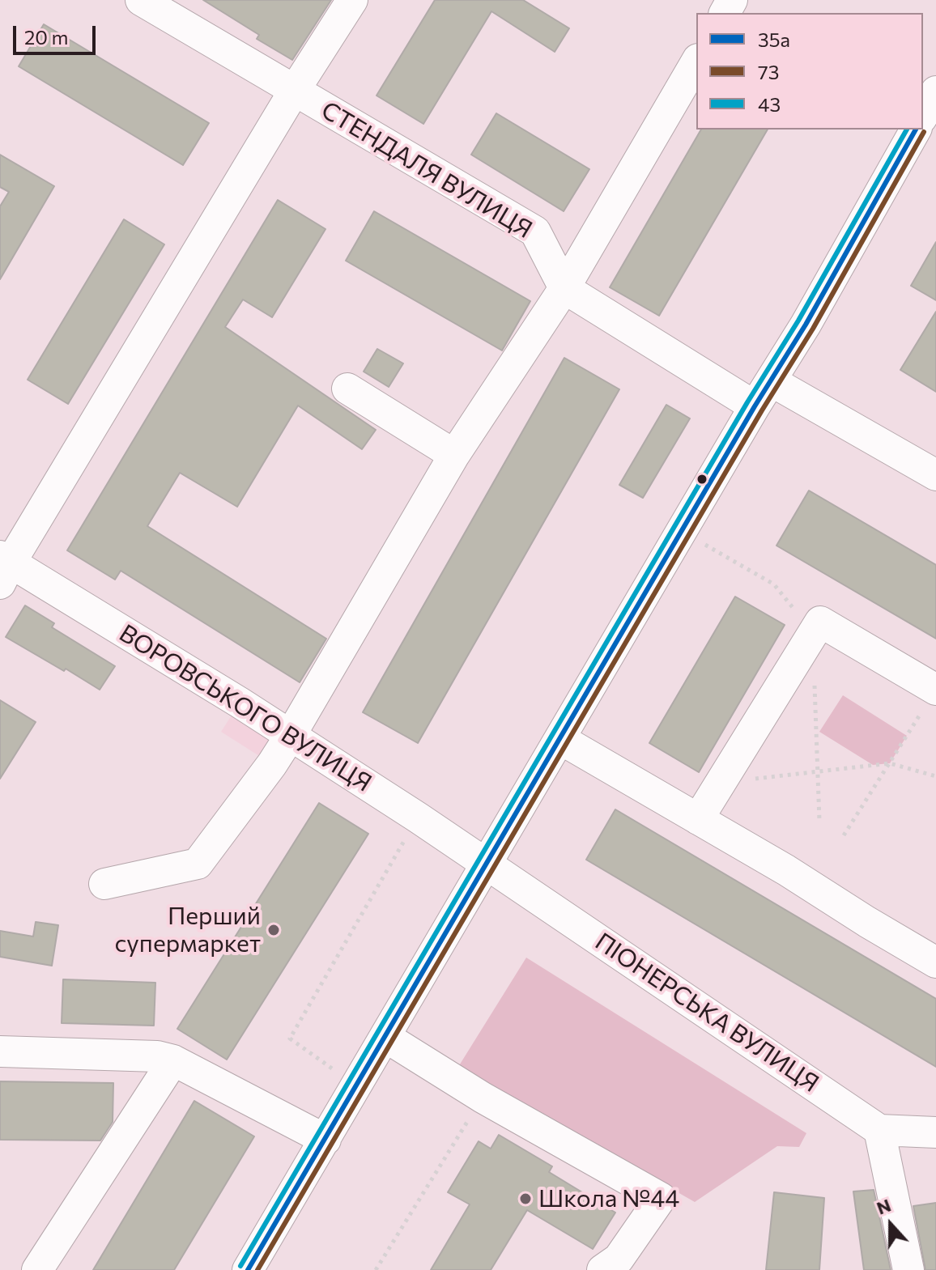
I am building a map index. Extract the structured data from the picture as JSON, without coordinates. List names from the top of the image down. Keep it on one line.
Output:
{"streets":{"street":["СТЕНДАЛЯ ВУЛИЦЯ","ВОРОВСЬКОГО ВУЛИЦЯ","ПІОНЕРСЬКА ВУЛИЦЯ"]},"crossings":[["ВОРОВСЬКОГО ВУЛИЦЯ","ПІОНЕРСЬКА ВУЛИЦЯ"]],"places":["Перший супермаркет","Школа №44"],"lines":["transit line 35а","transit line 43","transit line 73"],"legend":["35а","73","43"],"scale_bar":"20 m","north":"top"}
